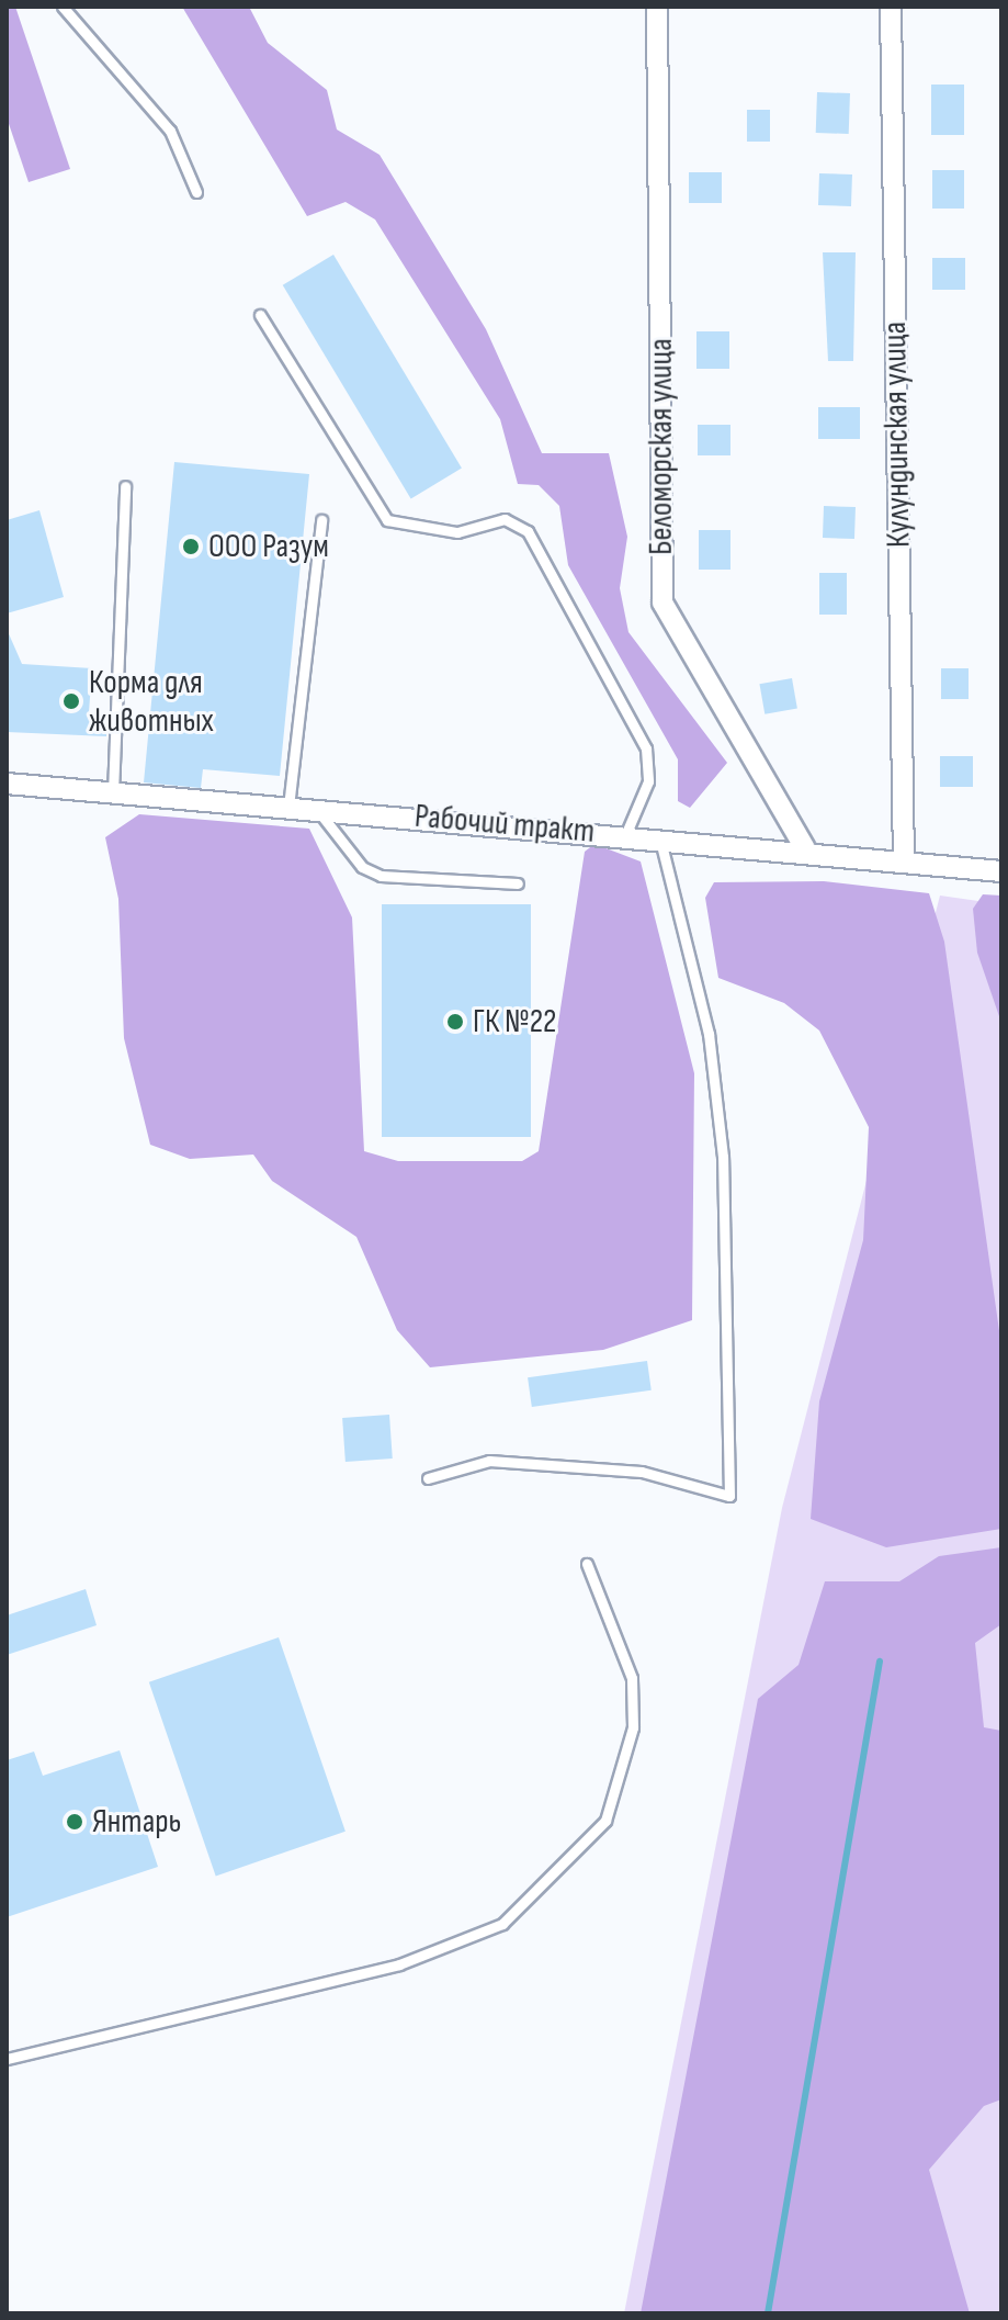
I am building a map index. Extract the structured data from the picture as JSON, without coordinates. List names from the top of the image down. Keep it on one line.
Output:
{"streets":{"street":["Кулундинская улица","Беломорская улица","Рабочий тракт"]},"crossings":[["Кулундинская улица","Рабочий тракт"],["Беломорская улица","Рабочий тракт"]],"places":["ООО Разум","Корма для животных","ГК №22","Янтарь"]}
